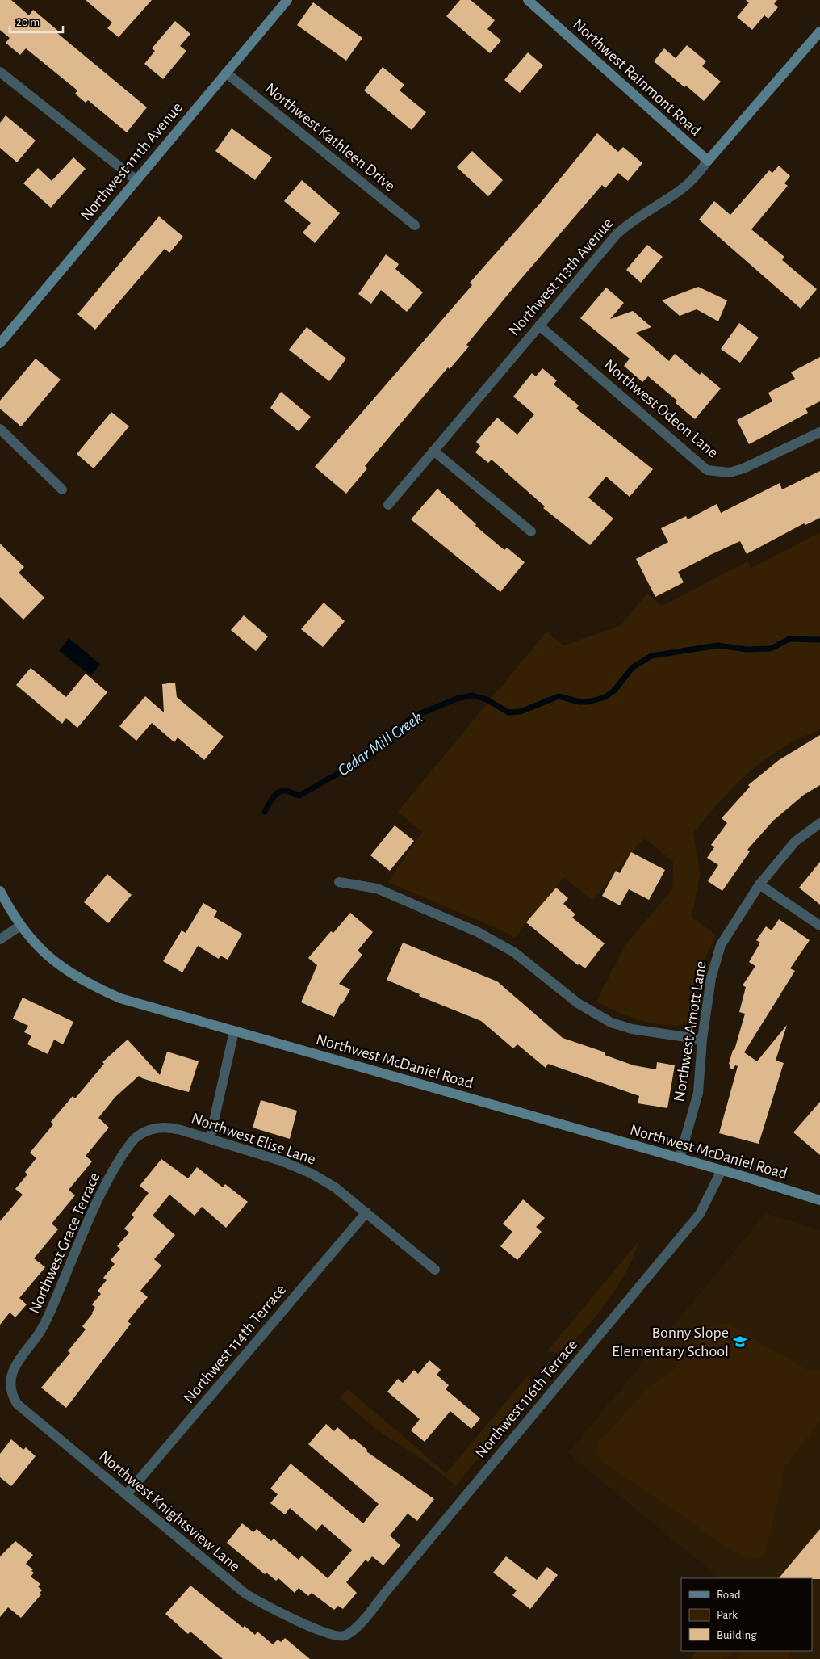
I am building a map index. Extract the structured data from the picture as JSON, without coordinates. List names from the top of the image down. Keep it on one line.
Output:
{"streets":{"street":["Northwest Rainmont Road","Northwest Kathleen Drive","Northwest 111th Avenue","Northwest 113th Avenue","Northwest Odeon Lane","Northwest Arnott Lane","Northwest McDaniel Road","Northwest Elise Lane","Northwest Grace Terrace","Northwest 114th Terrace","Northwest 116th Terrace","Northwest Knightsview Lane"]},"crossings":[["Northwest Rainmont Road","Northwest 113th Avenue"],["Northwest Kathleen Drive","Northwest 111th Avenue"],["Northwest 113th Avenue","Northwest Odeon Lane"],["Northwest Arnott Lane","Northwest McDaniel Road"],["Northwest McDaniel Road","Northwest 116th Terrace"],["Northwest Elise Lane","Northwest Grace Terrace"],["Northwest Elise Lane","Northwest 114th Terrace"],["Northwest Grace Terrace","Northwest Knightsview Lane"],["Northwest 114th Terrace","Northwest Knightsview Lane"],["Northwest 116th Terrace","Northwest Knightsview Lane"]],"water":["Cedar Mill Creek"],"places":{"school or university":["Bonny Slope Elementary School"]},"legend":["Road","Park","Building"],"scale_bar":"20 m"}
